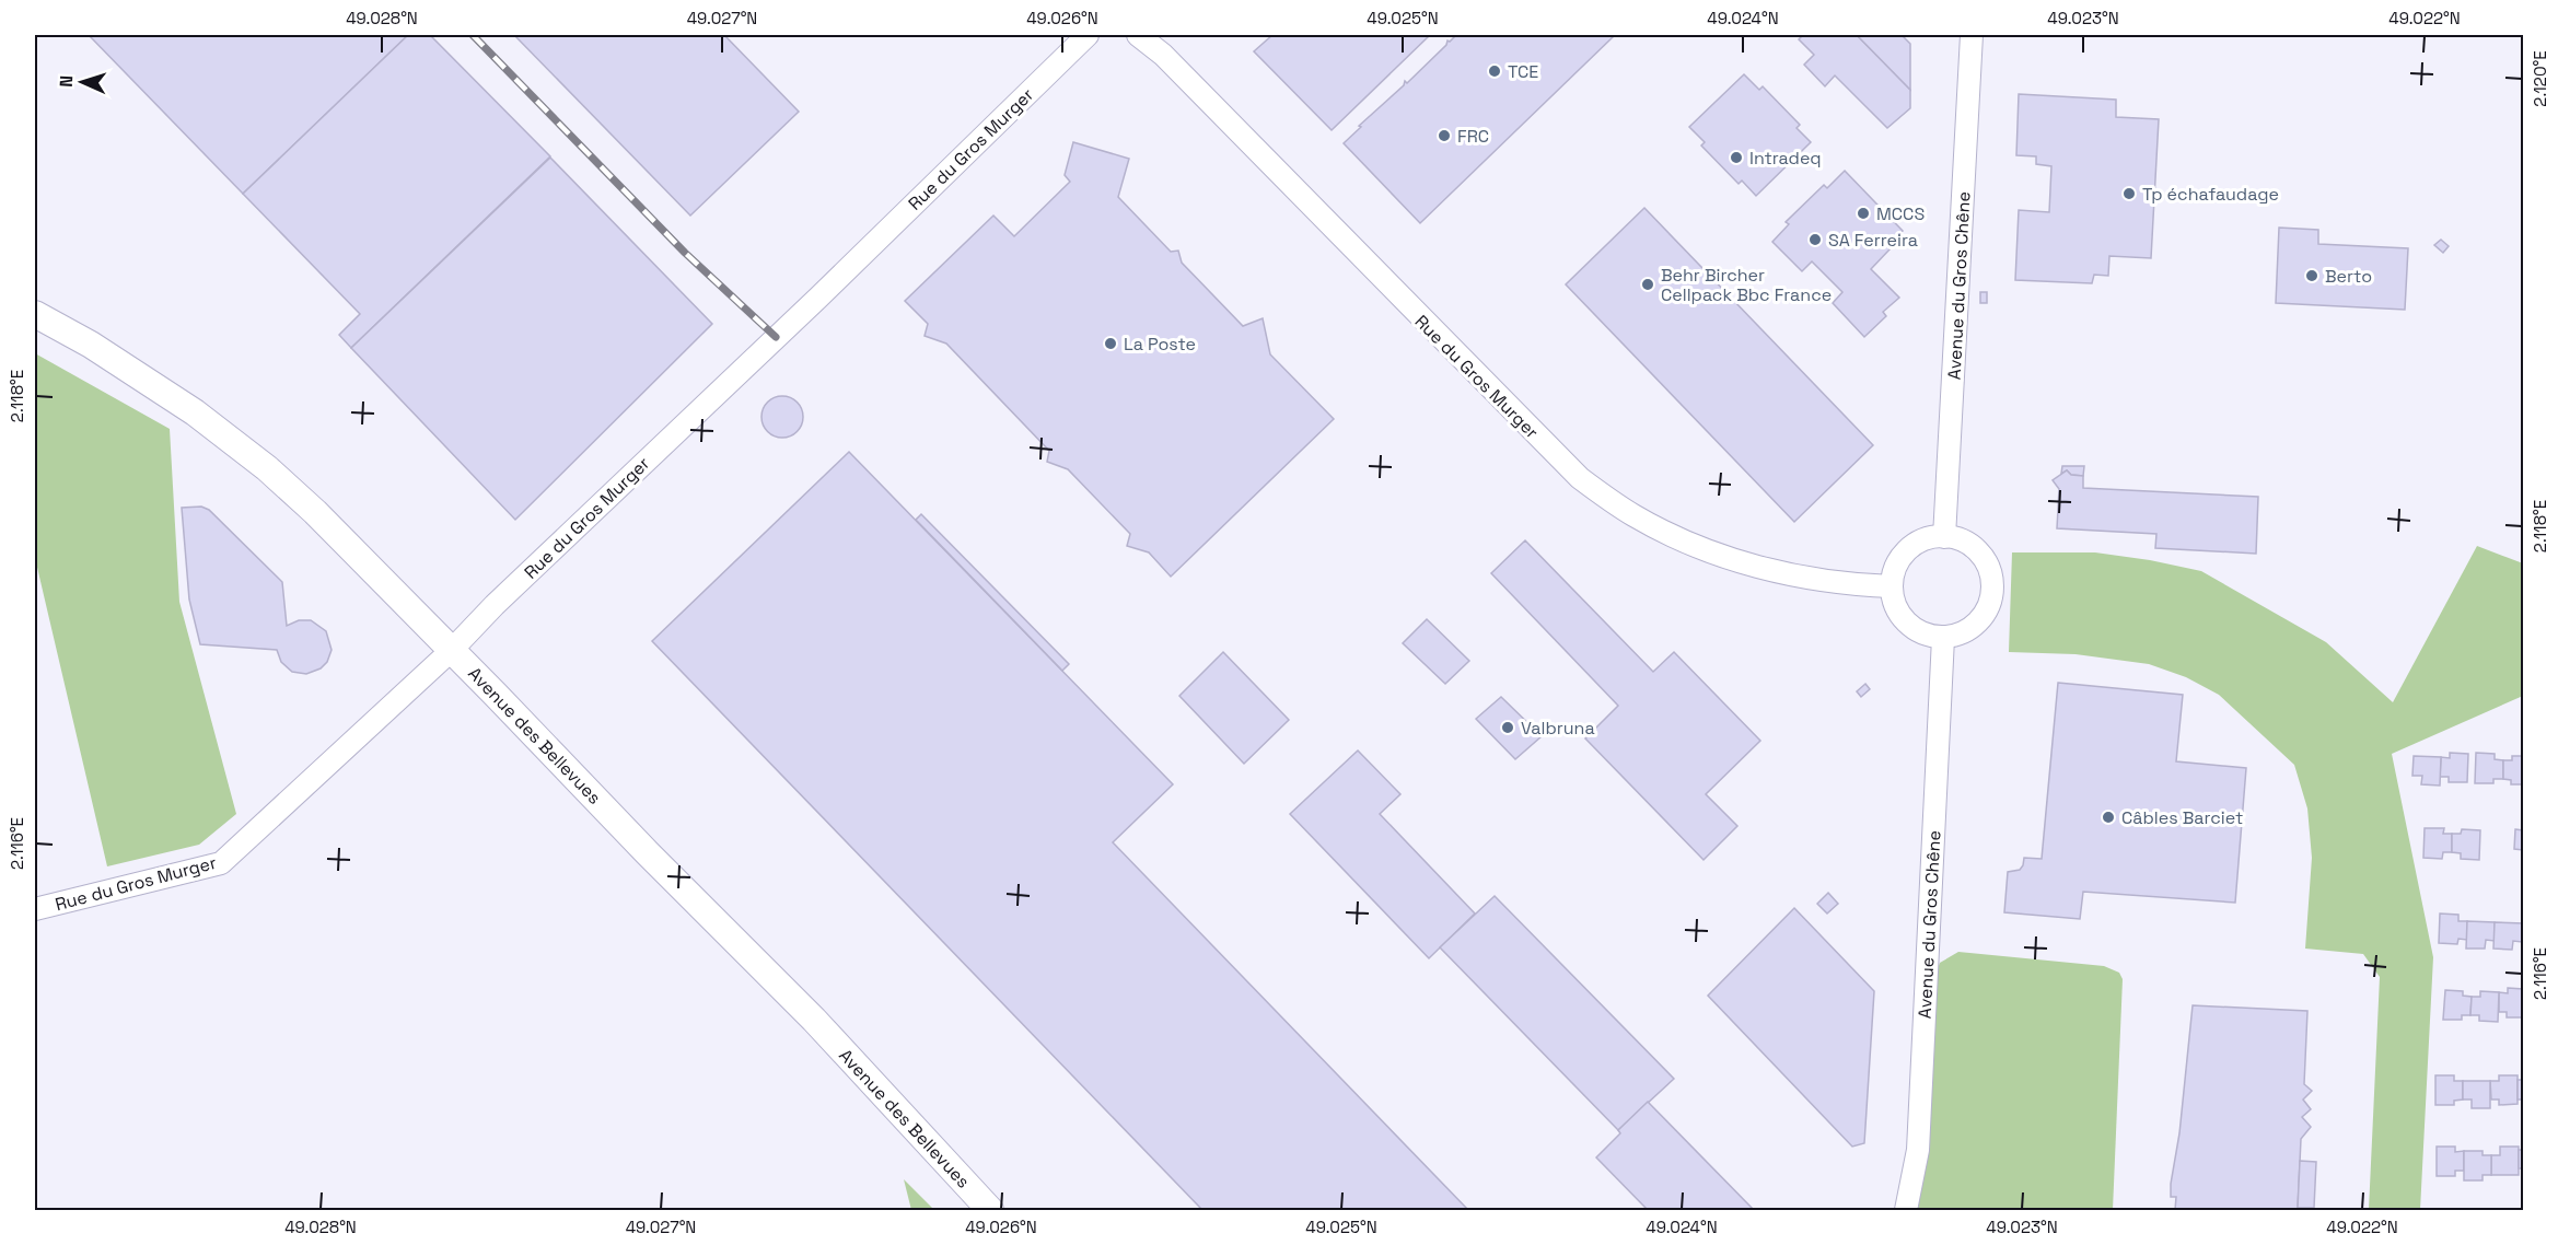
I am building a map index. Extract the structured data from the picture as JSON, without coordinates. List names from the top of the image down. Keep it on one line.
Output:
{"streets":{"street":["Rue du Gros Murger","Avenue du Gros Chêne","Avenue des Bellevues"]},"crossings":[["Rue du Gros Murger","Avenue du Gros Chêne"],["Rue du Gros Murger","Avenue des Bellevues"]],"places":["TCE","FRC","Intradeq","Tp échafaudage","MCCS","SA Ferreira","Berto","Behr Bircher Cellpack Bbc France","La Poste","Valbruna","Câbles Barciet"],"north":"left","coordinates":["49.028°N","49.027°N","49.026°N","49.025°N","49.024°N","49.023°N","49.022°N","2.120°E","2.118°E","2.116°E"]}
